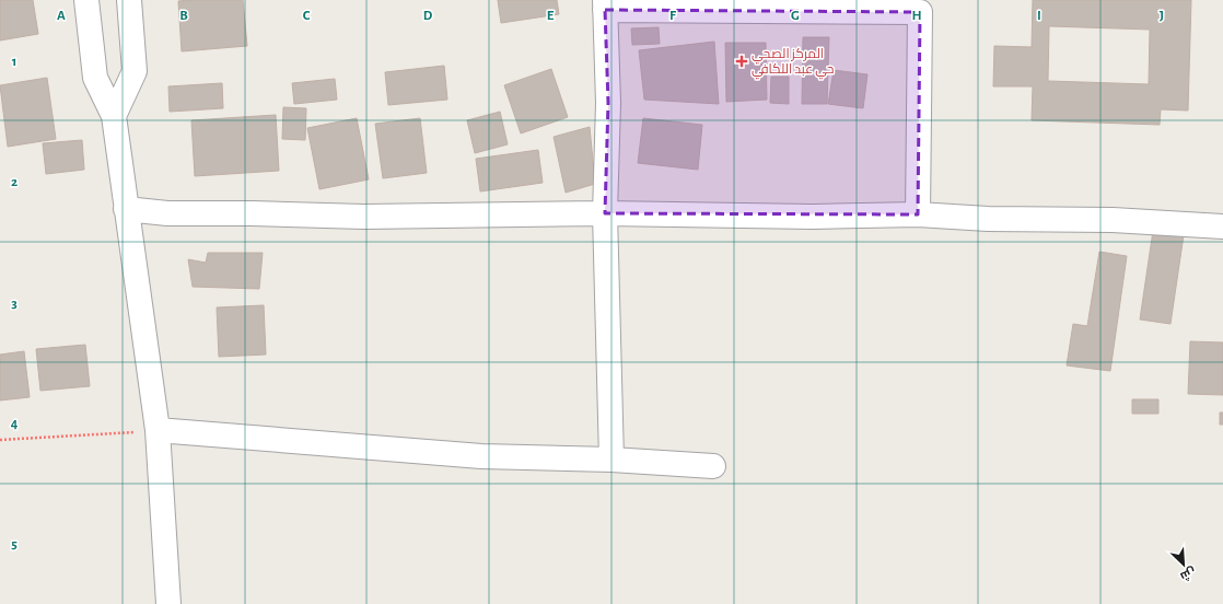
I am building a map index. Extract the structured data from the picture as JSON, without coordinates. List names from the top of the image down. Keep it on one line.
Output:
{"places":{"health":["المركز الصحي حي عبد اللكافي"]},"north":"bottom right","grid":{"columns":["A","B","C","D","E","F","G","H","I","J"],"rows":["1","2","3","4","5"]}}
